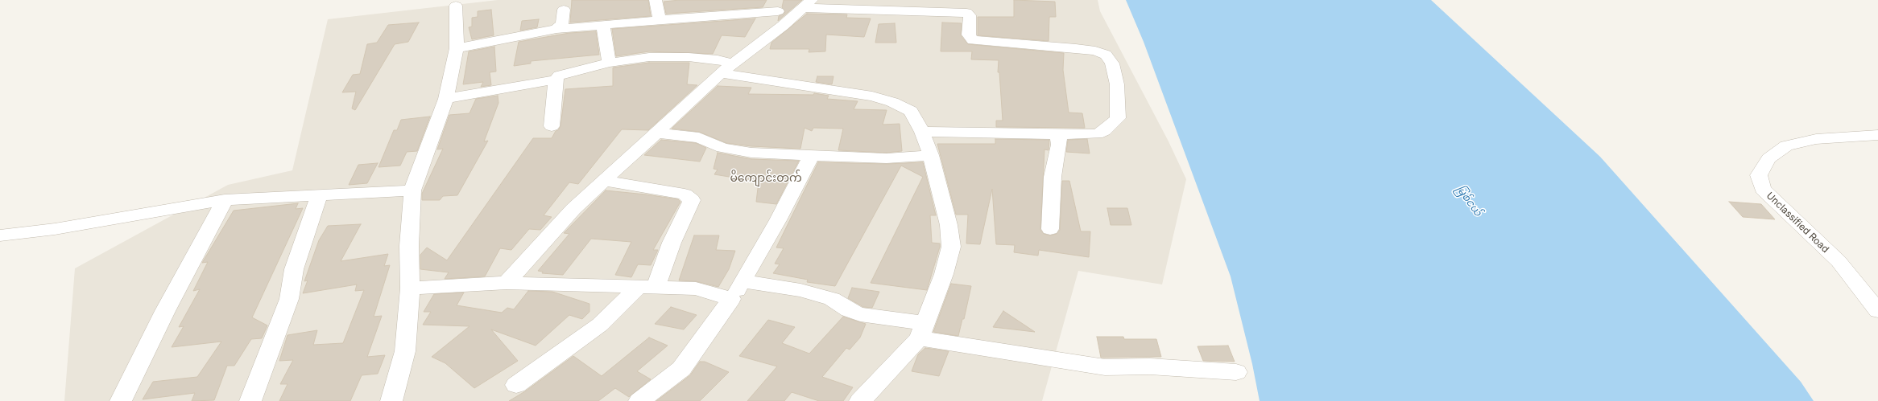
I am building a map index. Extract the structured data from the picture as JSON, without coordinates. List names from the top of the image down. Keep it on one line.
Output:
{"streets":{"street":["Unclassified Road"]},"districts":["မိကျောင်းတက်"],"water":["မြစ်ငယ်"]}
